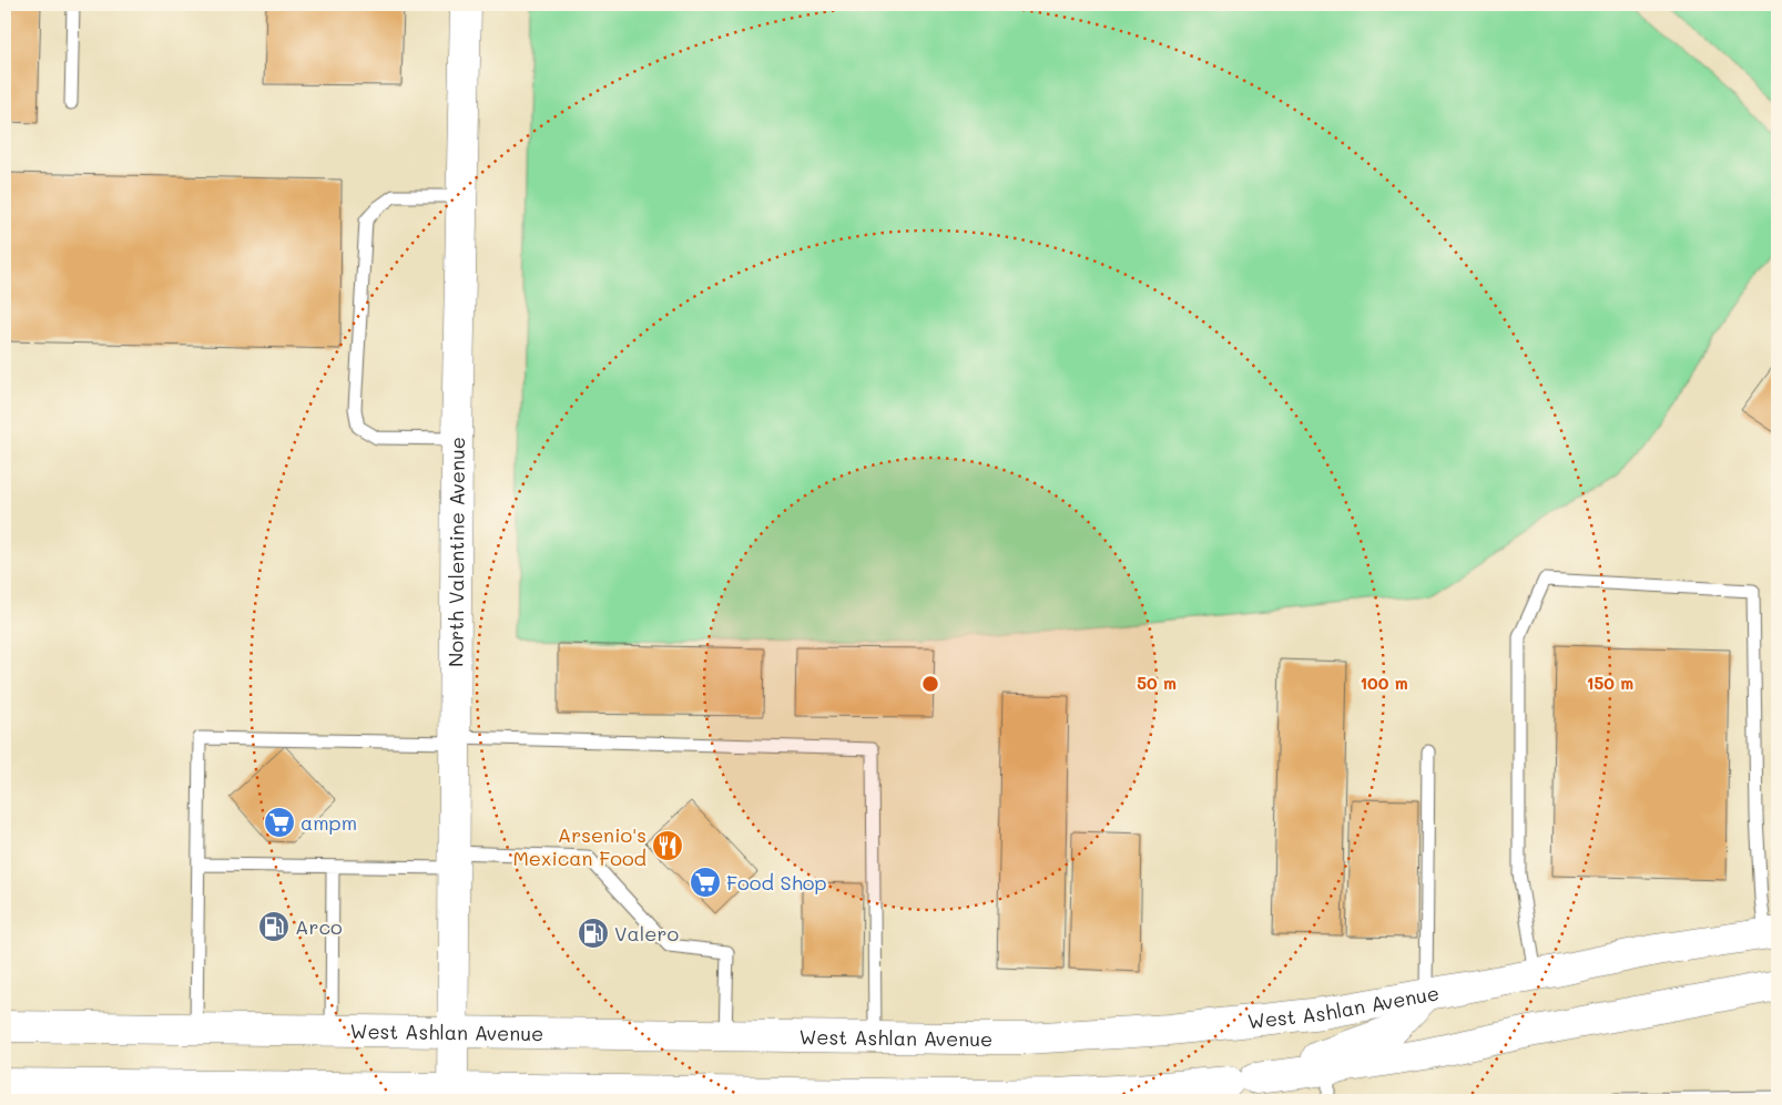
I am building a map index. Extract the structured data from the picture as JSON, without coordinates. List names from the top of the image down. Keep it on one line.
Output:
{"streets":{"main road":["North Valentine Avenue","West Ashlan Avenue"]},"crossings":[["North Valentine Avenue","West Ashlan Avenue"]],"places":{"supermarket":["ampm","Food Shop"],"restaurant":["Arsenio's Mexican Food"],"fuel station":["Arco","Valero"]},"rings":["50 m","100 m","150 m"]}
